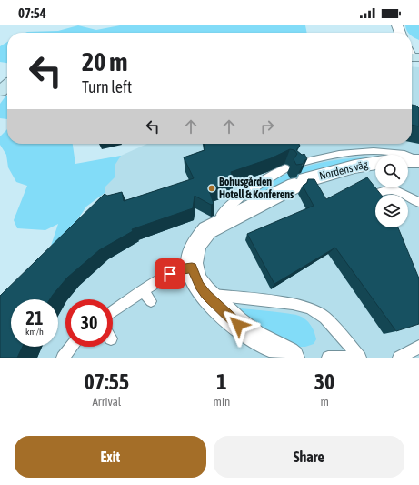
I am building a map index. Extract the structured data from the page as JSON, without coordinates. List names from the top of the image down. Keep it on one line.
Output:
{"streets":{"street":["Nordens väg"]},"places":["Bohusgården Hotell & Konferens"],"page":{"status":"07:54","turn":["20 m","Turn left"],"speed":"21 km/h","limit":"30","eta":["07:55","Arrival","1","min","30","m"],"buttons":["Exit","Share"]}}
